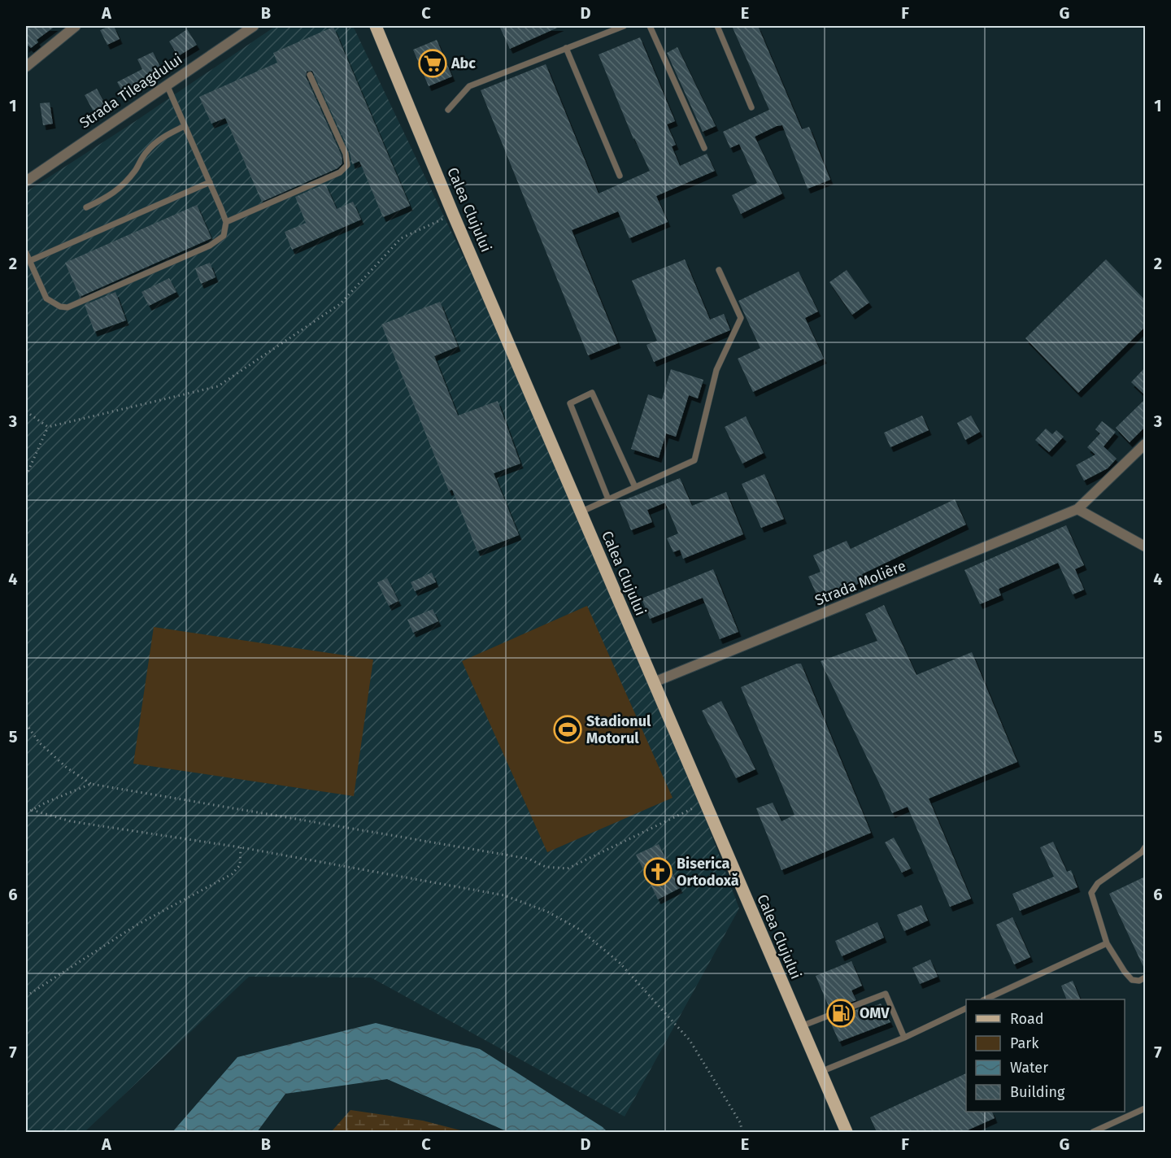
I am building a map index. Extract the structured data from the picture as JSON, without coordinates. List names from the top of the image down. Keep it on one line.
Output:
{"streets":{"main road":["Calea Clujului"],"street":["Strada Tileagdului","Strada Molière"]},"crossings":[["Calea Clujului","Strada Molière"]],"places":{"supermarket":["Abc"],"sports":["Stadionul Motorul"],"church":["Biserica Ortodoxă"],"fuel station":["OMV"]},"legend":["Road","Park","Water","Building"],"grid":{"columns":["A","B","C","D","E","F","G"],"rows":["1","2","3","4","5","6","7"]}}
